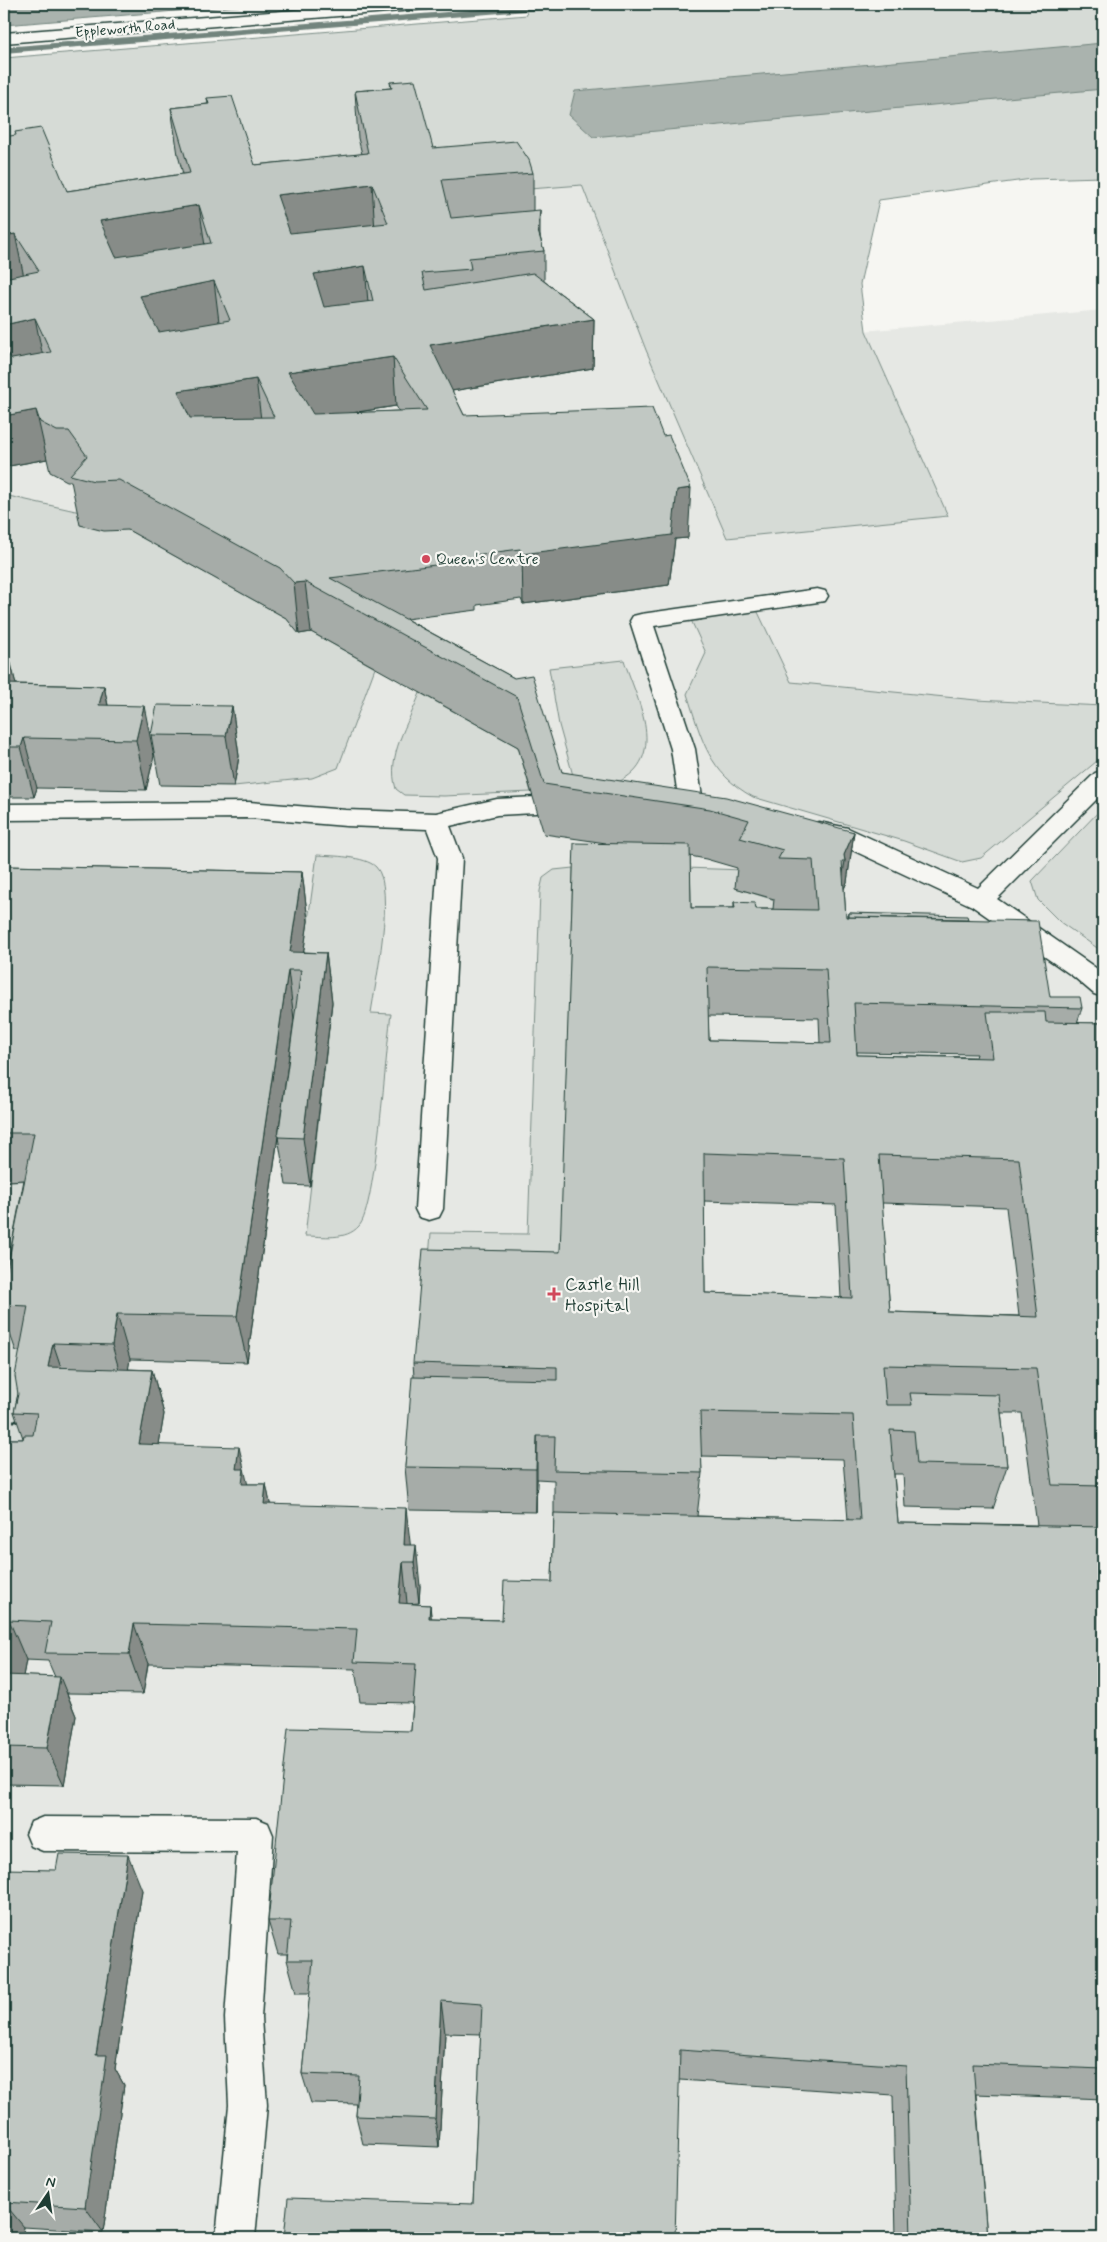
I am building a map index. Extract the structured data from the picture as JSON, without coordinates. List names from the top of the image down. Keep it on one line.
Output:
{"streets":{"street":["Eppleworth Road"]},"places":{"other":["Queen's Centre"],"health":["Castle Hill Hospital"]},"north":"top"}
